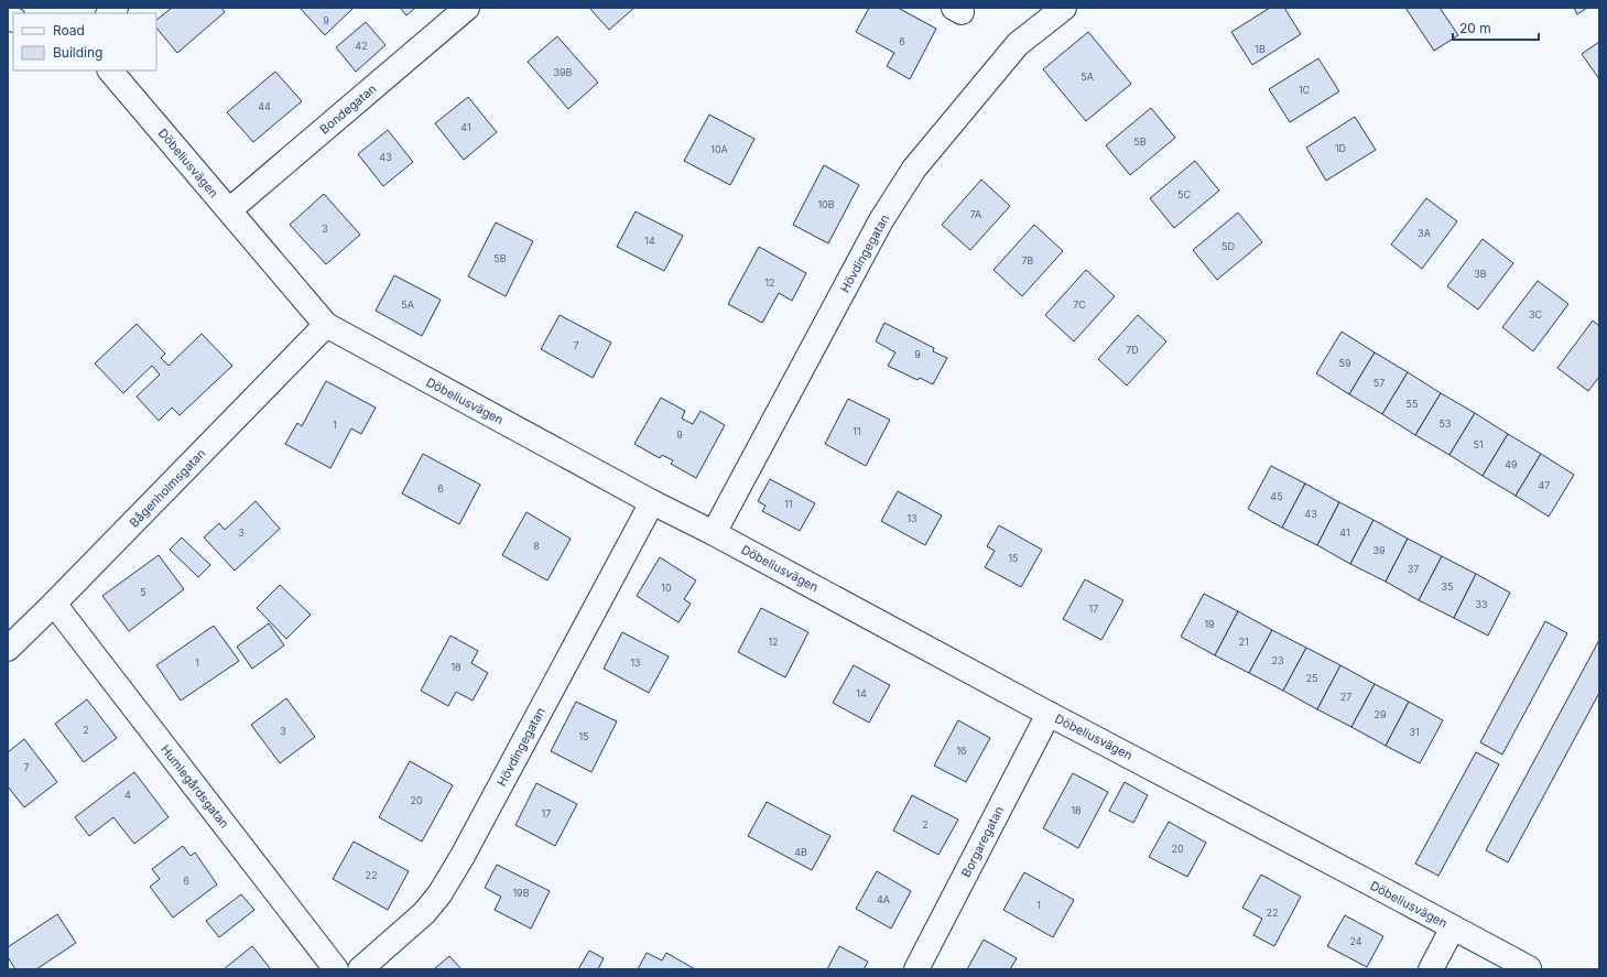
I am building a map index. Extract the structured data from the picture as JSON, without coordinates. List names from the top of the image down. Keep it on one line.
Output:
{"streets":{"street":["Bondegatan","Döbeliusvägen","Hövdingegatan","Bågenholmsgatan","Humlegårdsgatan","Borgaregatan"]},"crossings":[["Bondegatan","Döbeliusvägen"],["Döbeliusvägen","Hövdingegatan"],["Döbeliusvägen","Bågenholmsgatan"],["Döbeliusvägen","Borgaregatan"],["Bågenholmsgatan","Humlegårdsgatan"]],"house_numbers":["9","6","42","1B","39B","5A","1C","44","41","5B","1D","10A","43","5C","10B","7A","3","3A","14","5D","5B","7B","3B","12","5A","7C","3C","7","7D","9","59","57","55","53","1","11","9","51","49","47","6","45","11","43","13","3","41","8","39","15","37","35","10","5","33","17","19","12","21","23","1","13","18","25","14","27","29","2","3","31","15","16","7","4","20","18","17","2","20","4B","22","6","19B","4A","1","22","24"],"legend":["Road","Building"],"scale_bar":"20 m"}
